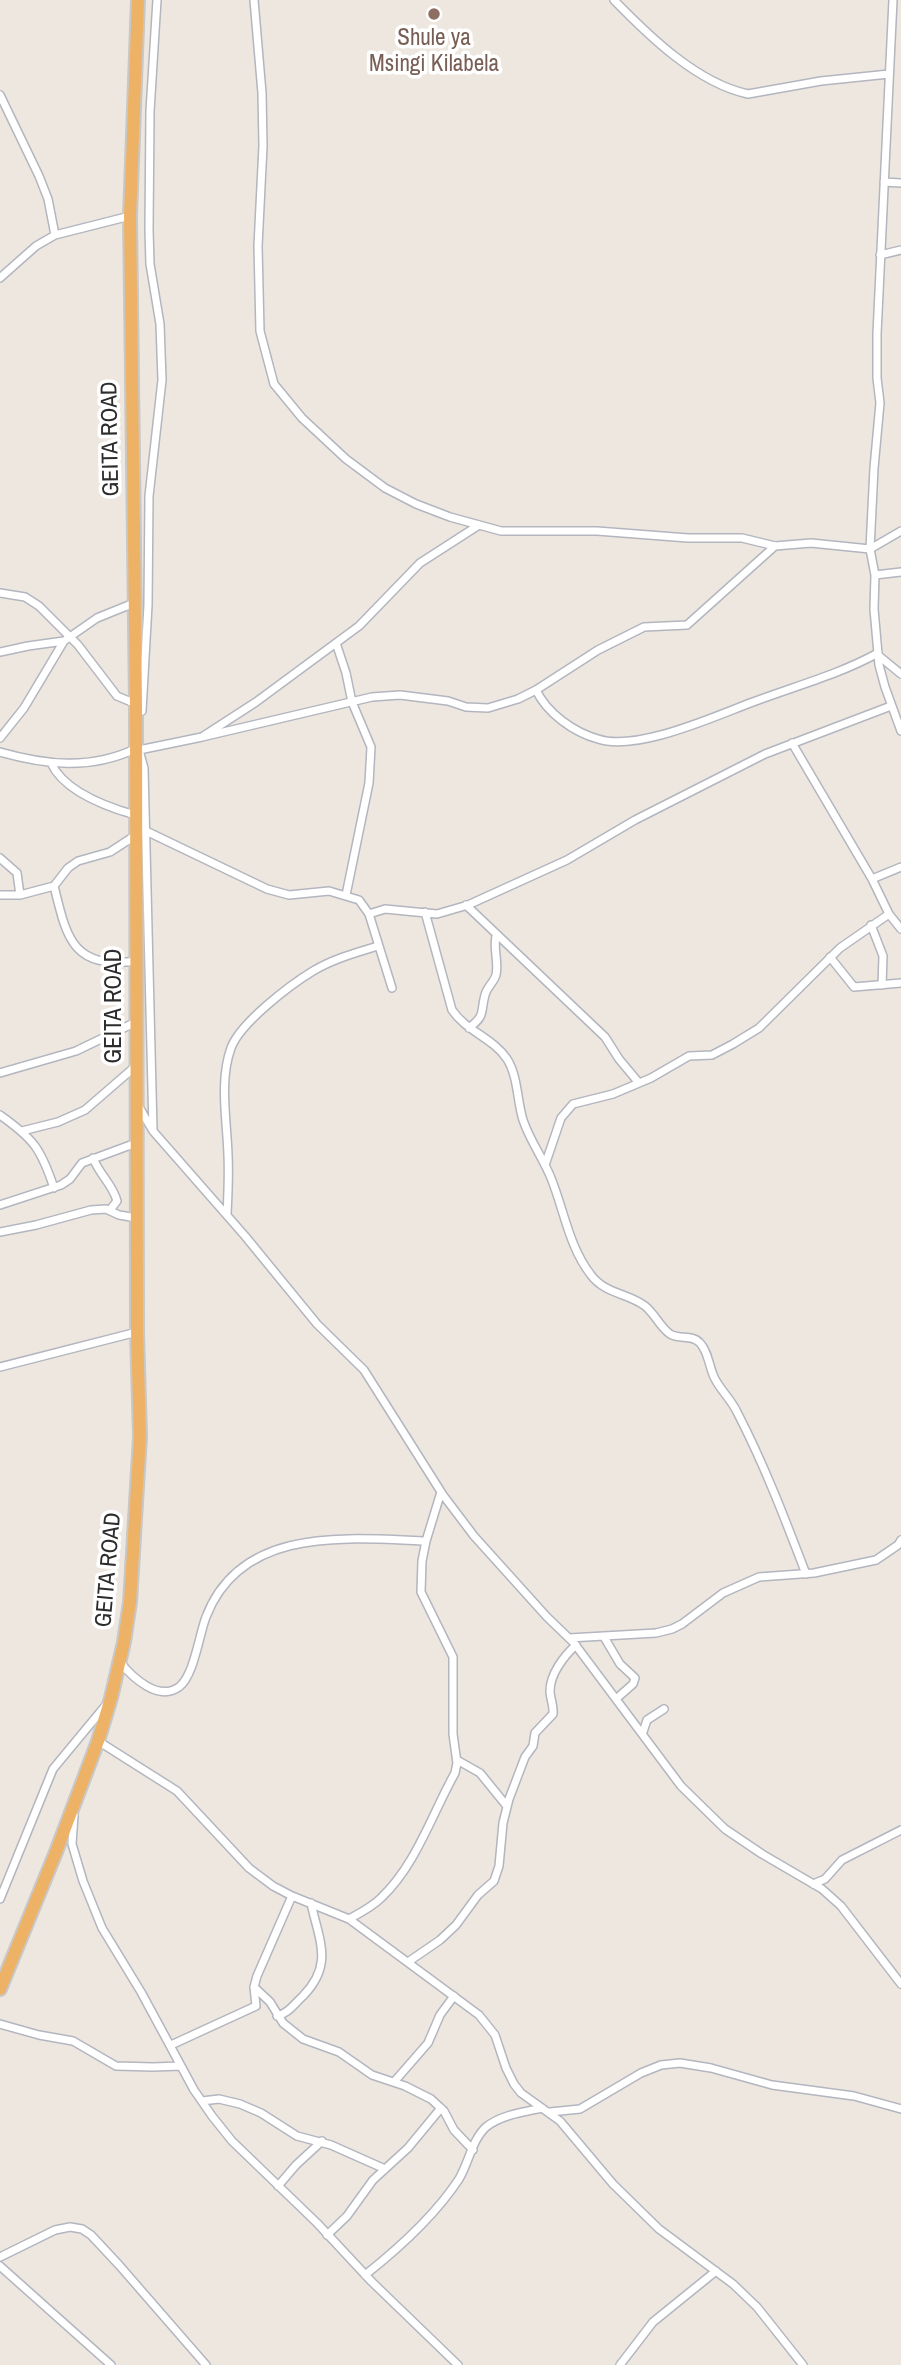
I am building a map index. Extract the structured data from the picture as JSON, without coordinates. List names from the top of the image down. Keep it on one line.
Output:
{"streets":{"highway":["GEITA ROAD"]},"places":["Shule ya Msingi Kilabela"]}
